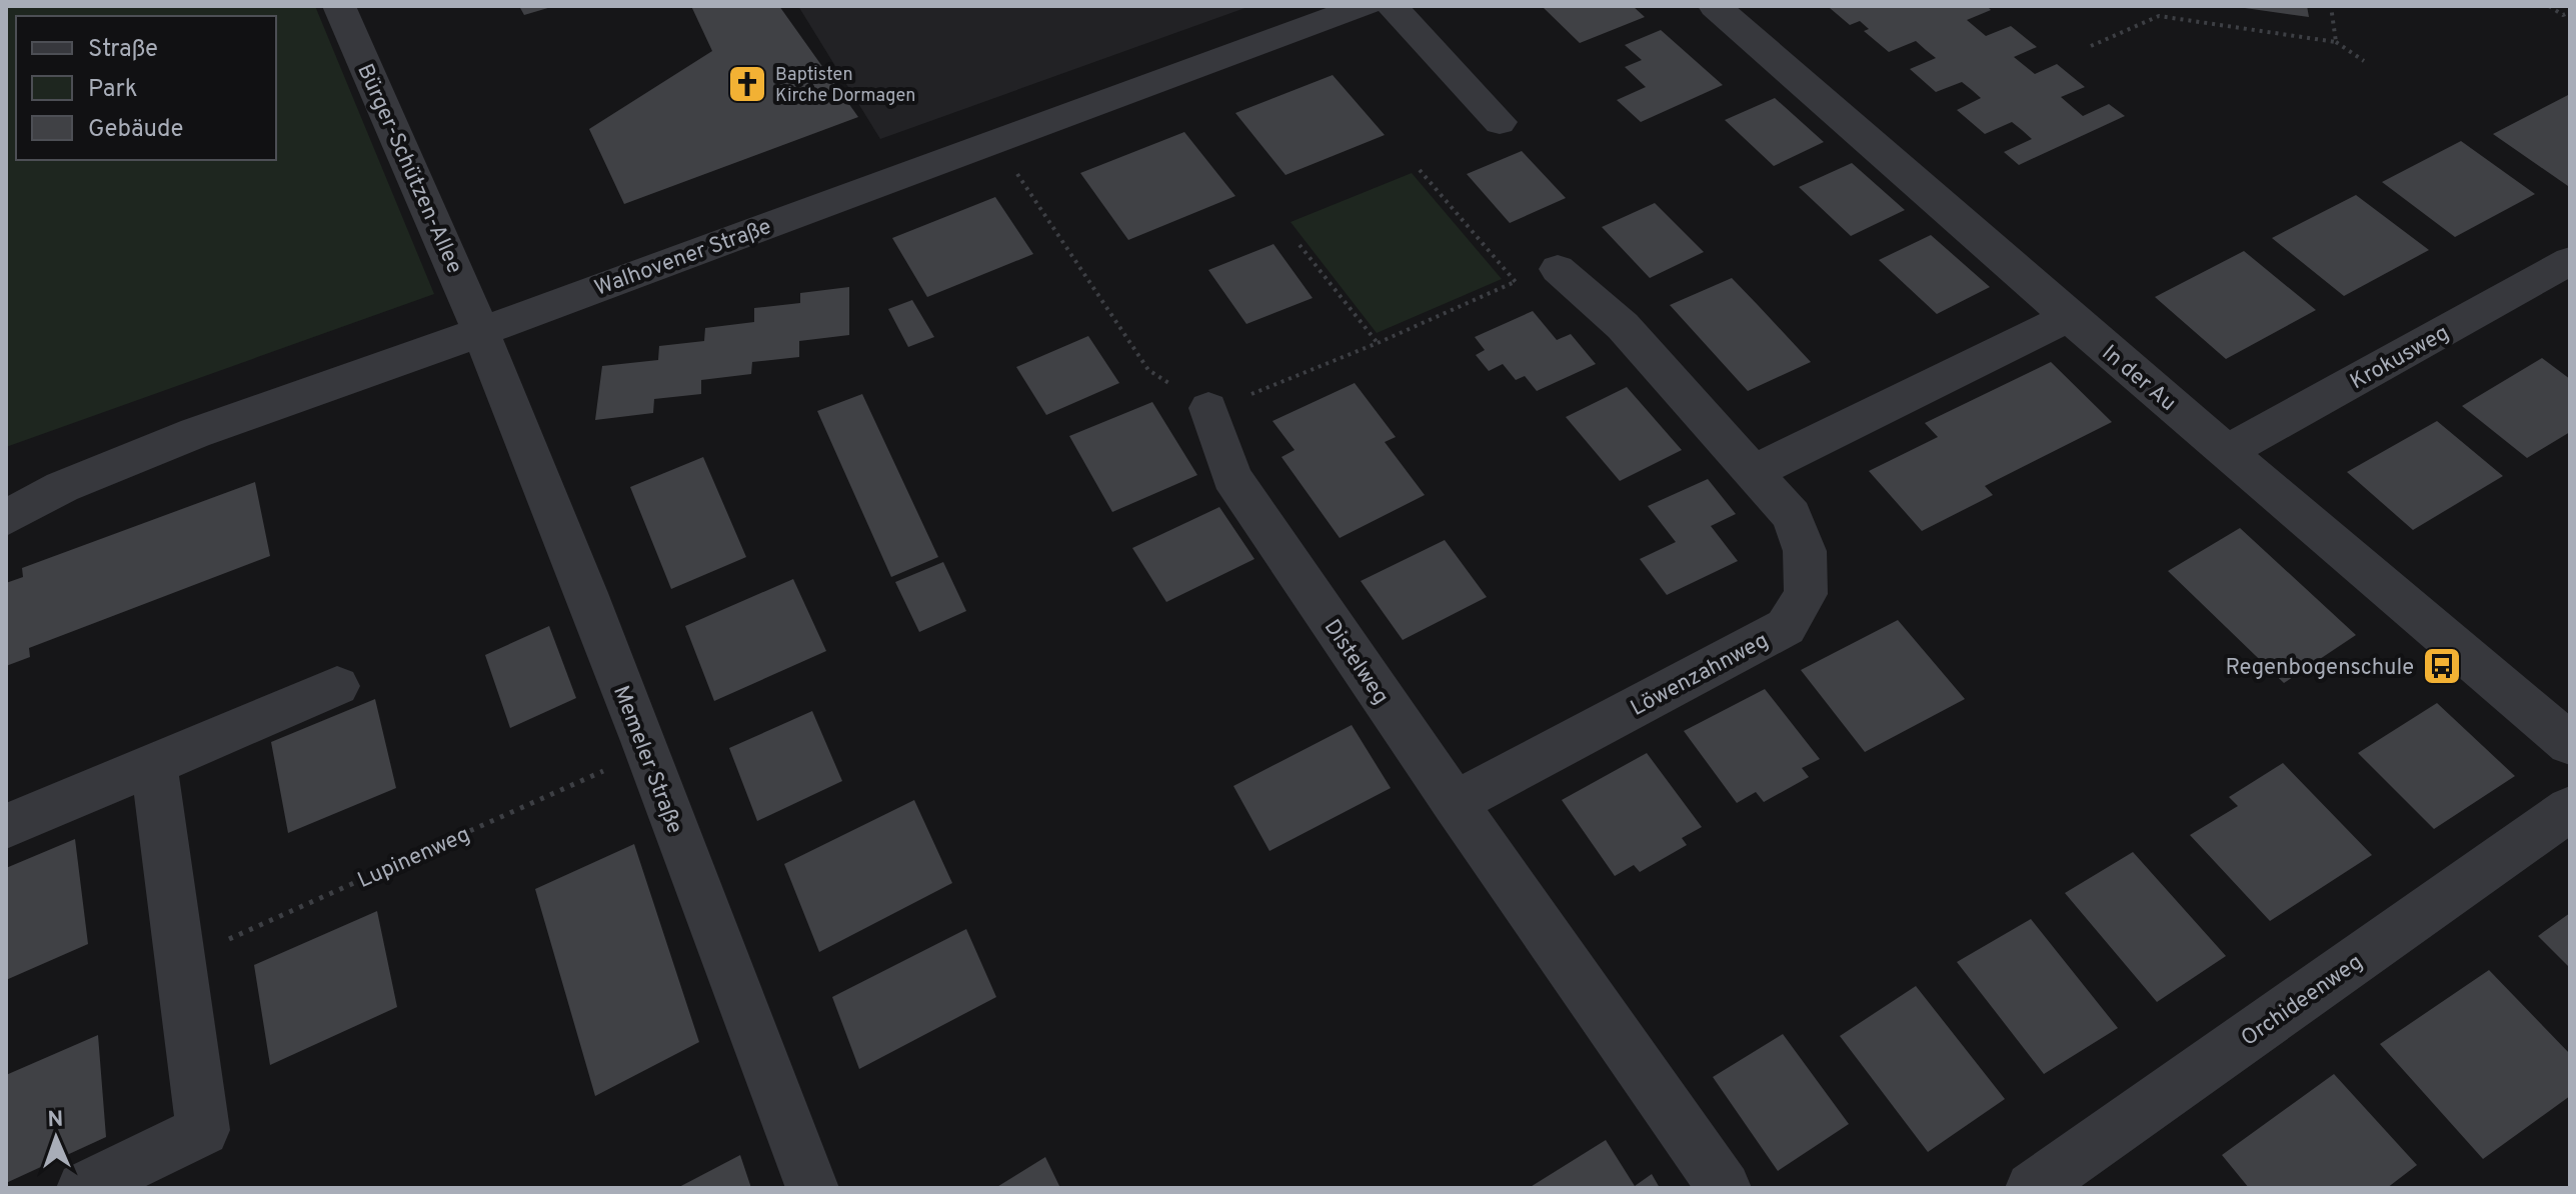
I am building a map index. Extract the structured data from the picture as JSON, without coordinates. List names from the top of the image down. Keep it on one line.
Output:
{"streets":{"street":["Bürger-Schützen-Allee","Walhovener Straße","Krokusweg","In der Au","Distelweg","Löwenzahnweg","Memeler Straße","Orchideenweg"],"path":["Lupinenweg"]},"crossings":[["Bürger-Schützen-Allee","Walhovener Straße"],["Bürger-Schützen-Allee","Memeler Straße"],["Walhovener Straße","Memeler Straße"],["Krokusweg","In der Au"],["Distelweg","Löwenzahnweg"],["Memeler Straße","Lupinenweg"]],"places":{"church":["Baptisten Kirche Dormagen"],"bus stop":["Regenbogenschule"]},"legend":["Straße","Park","Gebäude"],"north":"top"}
